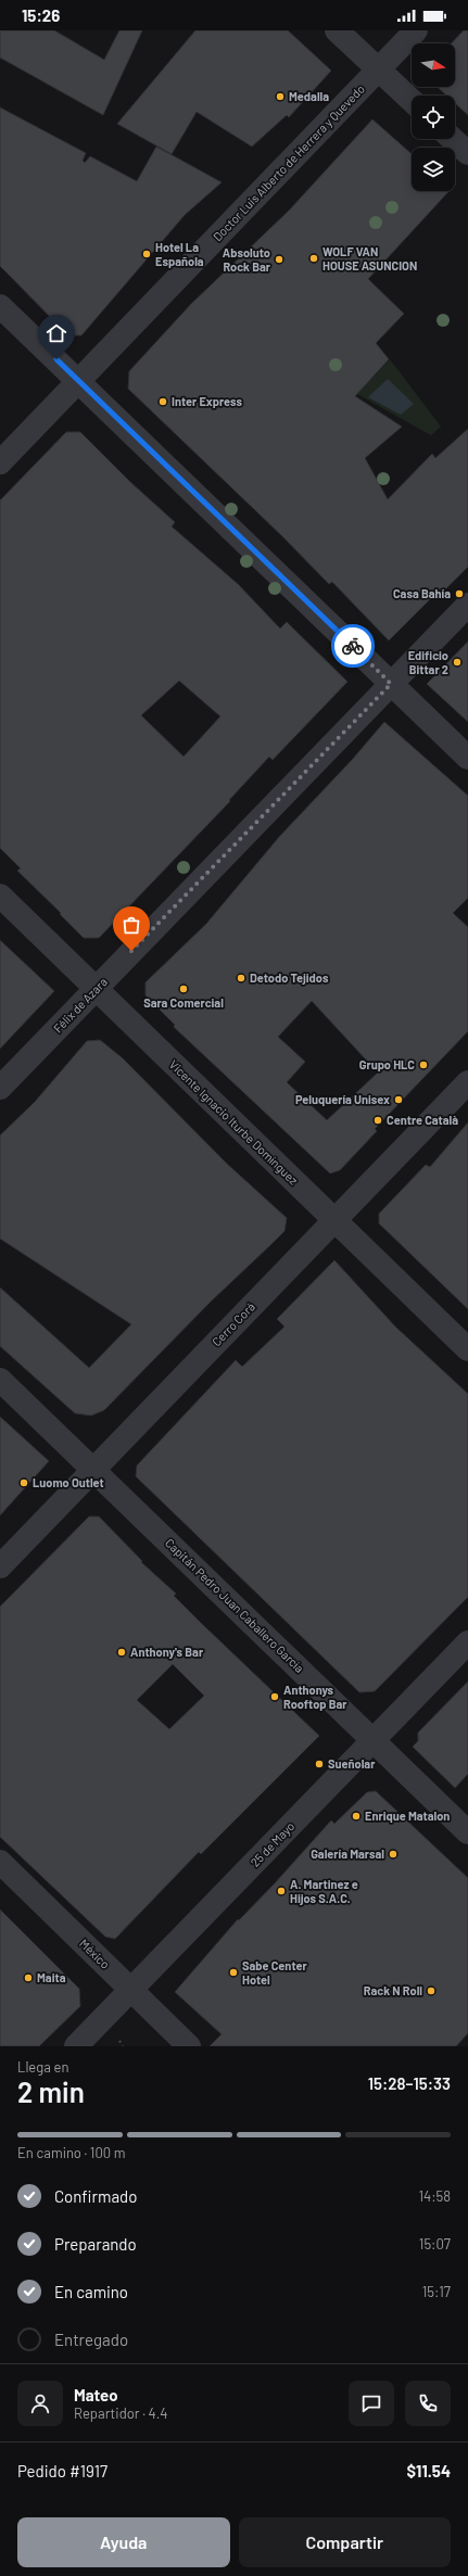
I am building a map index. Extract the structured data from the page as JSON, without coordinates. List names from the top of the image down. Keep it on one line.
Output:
{"streets":{"street":["Doctor Luis Alberto de Herrera y Quevedo","Félix de Azara","Vicente Ignacio Iturbe Domínguez","Cerro Corá","Capitán Pedro Juan Caballero García","25 de Mayo","México"]},"crossings":[["Félix de Azara","Vicente Ignacio Iturbe Domínguez"],["Vicente Ignacio Iturbe Domínguez","Cerro Corá"],["Cerro Corá","Capitán Pedro Juan Caballero García"],["Capitán Pedro Juan Caballero García","25 de Mayo"],["25 de Mayo","México"]],"places":["Medalla","Hotel La Española","WOLF VAN HOUSE ASUNCION","Absoluto Rock Bar","Inter Express","Casa Bahía","Edificio Bittar 2","Detodo Tejidos","Sara Comercial","Grupo HLC","Peluquería Unisex","Centre Català","Luomo Outlet","Anthony's Bar","Anthonys Rooftop Bar","Sueñolar","Enrique Matalon","Galería Marsal","A. Martinez e Hijos S.A.C.","Sabe Center Hotel","Maita","Rack N Roll"],"north":"right","page":{"status":"15:26","heading":["2 min","Llega en","15:28–15:33"],"panel":["Mateo","Repartidor · 4.4","Pedido #1917","$11.54"],"bar":"En camino · 100 m","list":[["Confirmado","14:58"],["Preparando","15:07"],["En camino","15:17"],"Entregado"],"buttons":["Ayuda","Compartir"]}}
